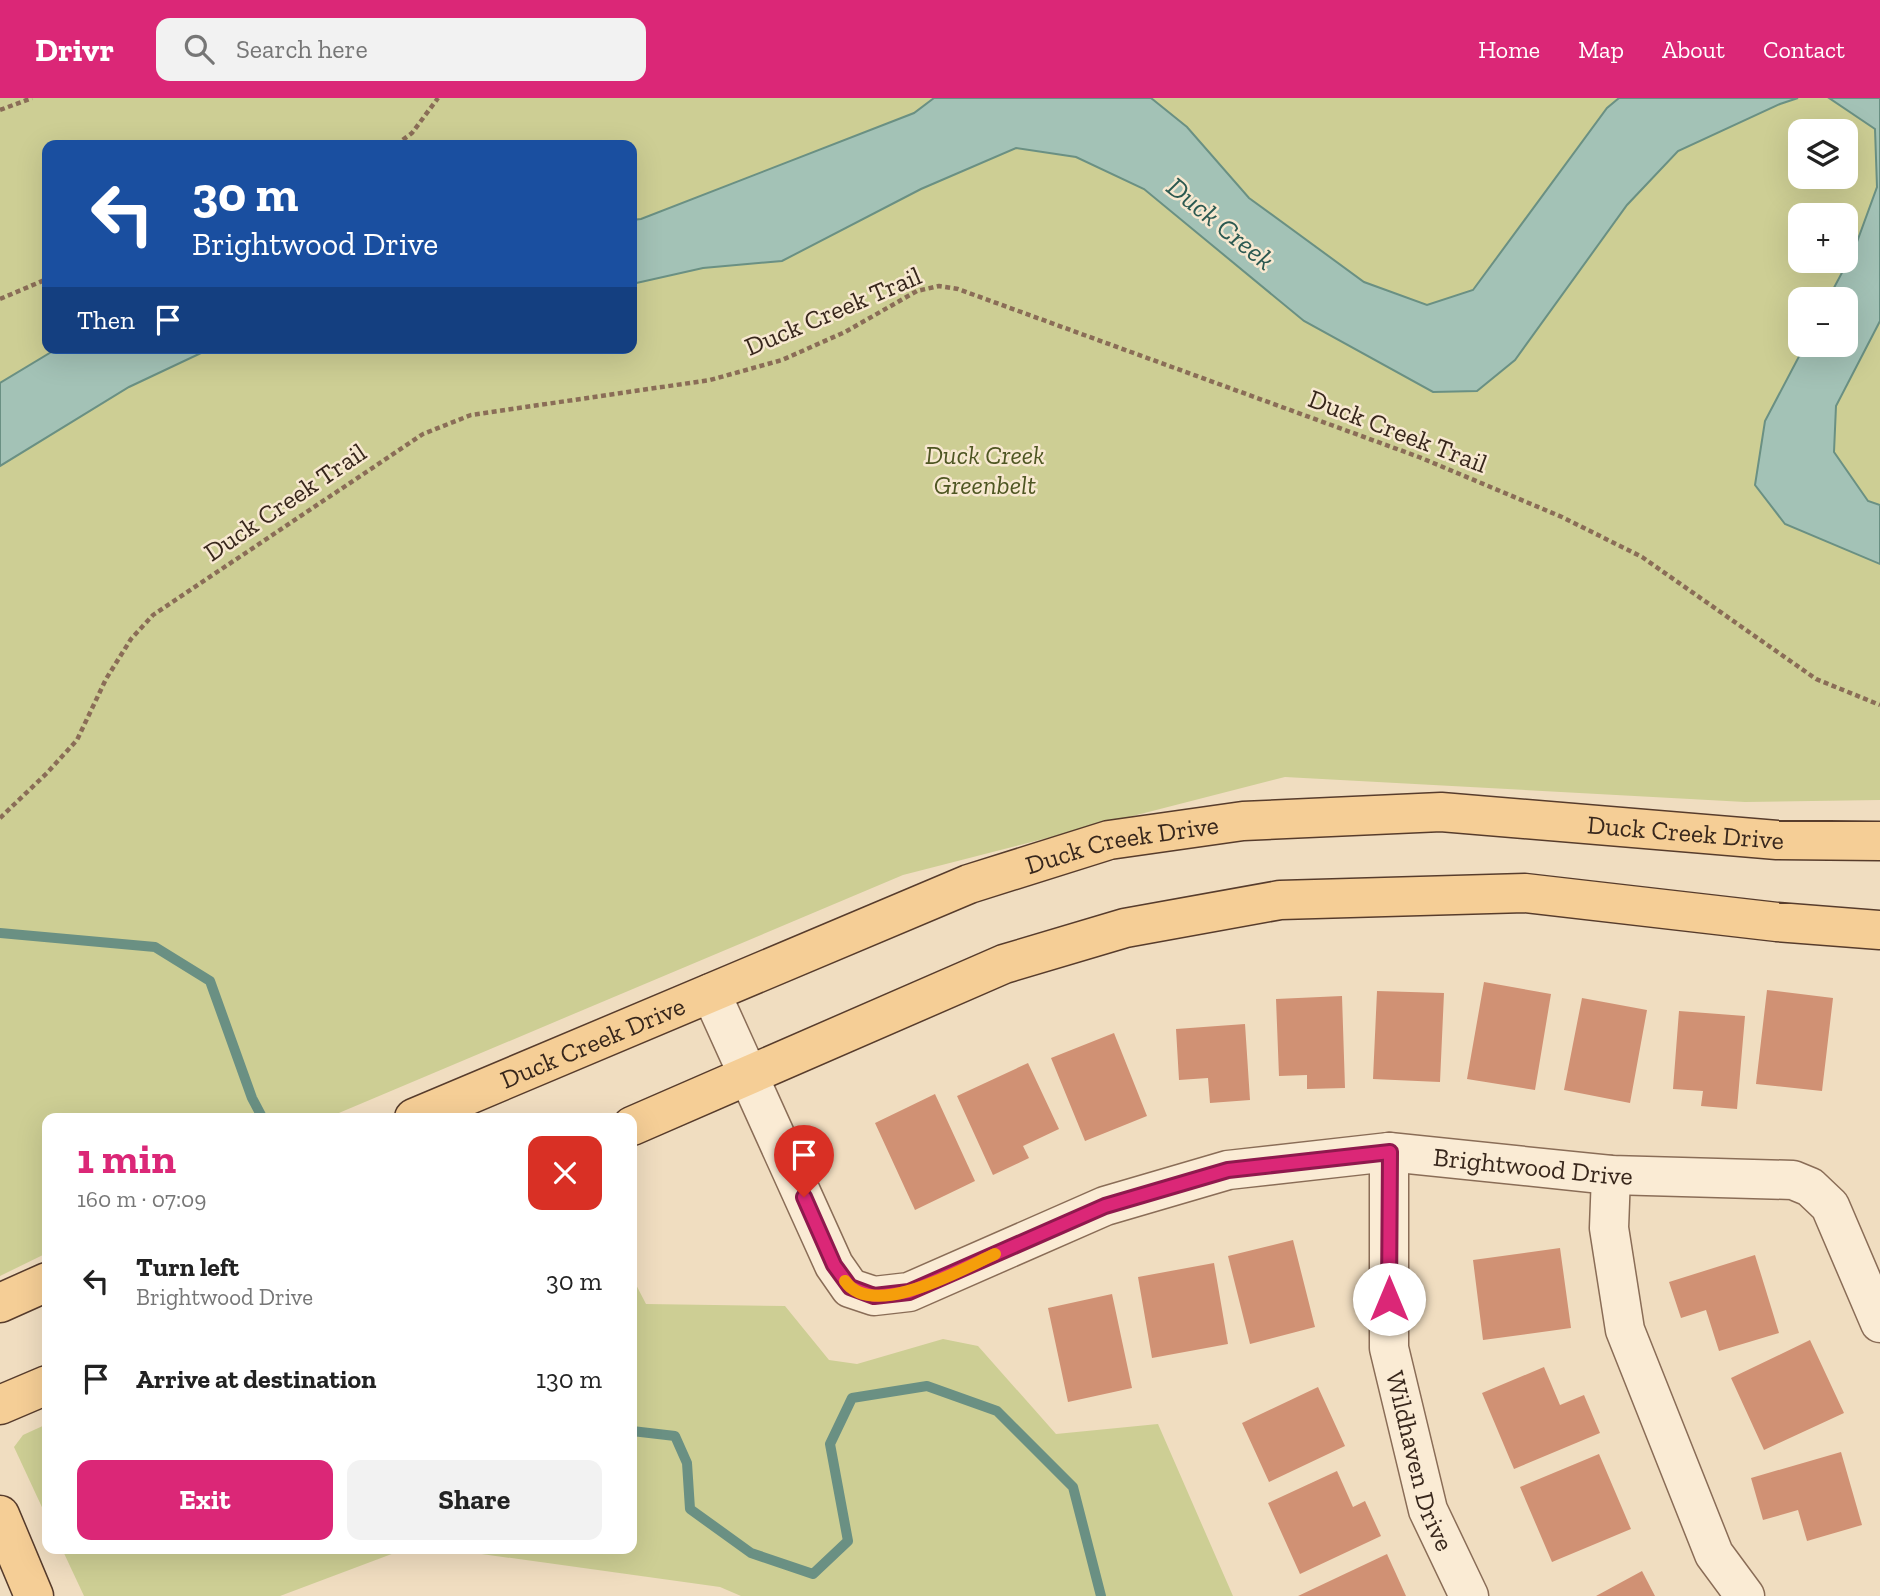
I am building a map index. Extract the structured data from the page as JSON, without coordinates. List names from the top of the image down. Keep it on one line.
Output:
{"streets":{"main road":["Duck Creek Drive"],"street":["Brightwood Drive","Wildhaven Drive"],"path":["Duck Creek Trail"]},"crossings":[["Duck Creek Drive","Brightwood Drive"],["Brightwood Drive","Wildhaven Drive"]],"water":["Duck Creek"],"parks":["Duck Creek Greenbelt"],"page":{"header":"Drivr","search":"Search here","nav":["Home","Map","About","Contact"],"map_buttons":["+","−"],"turn":["30 m","Brightwood Drive"],"then":"Then","heading":["1 min","160 m · 07:09"],"list":[{"name":"Turn left","note":"Brightwood Drive","value":"30 m"},{"name":"Arrive at destination","value":"130 m"}],"buttons":["Exit","Share"]}}
